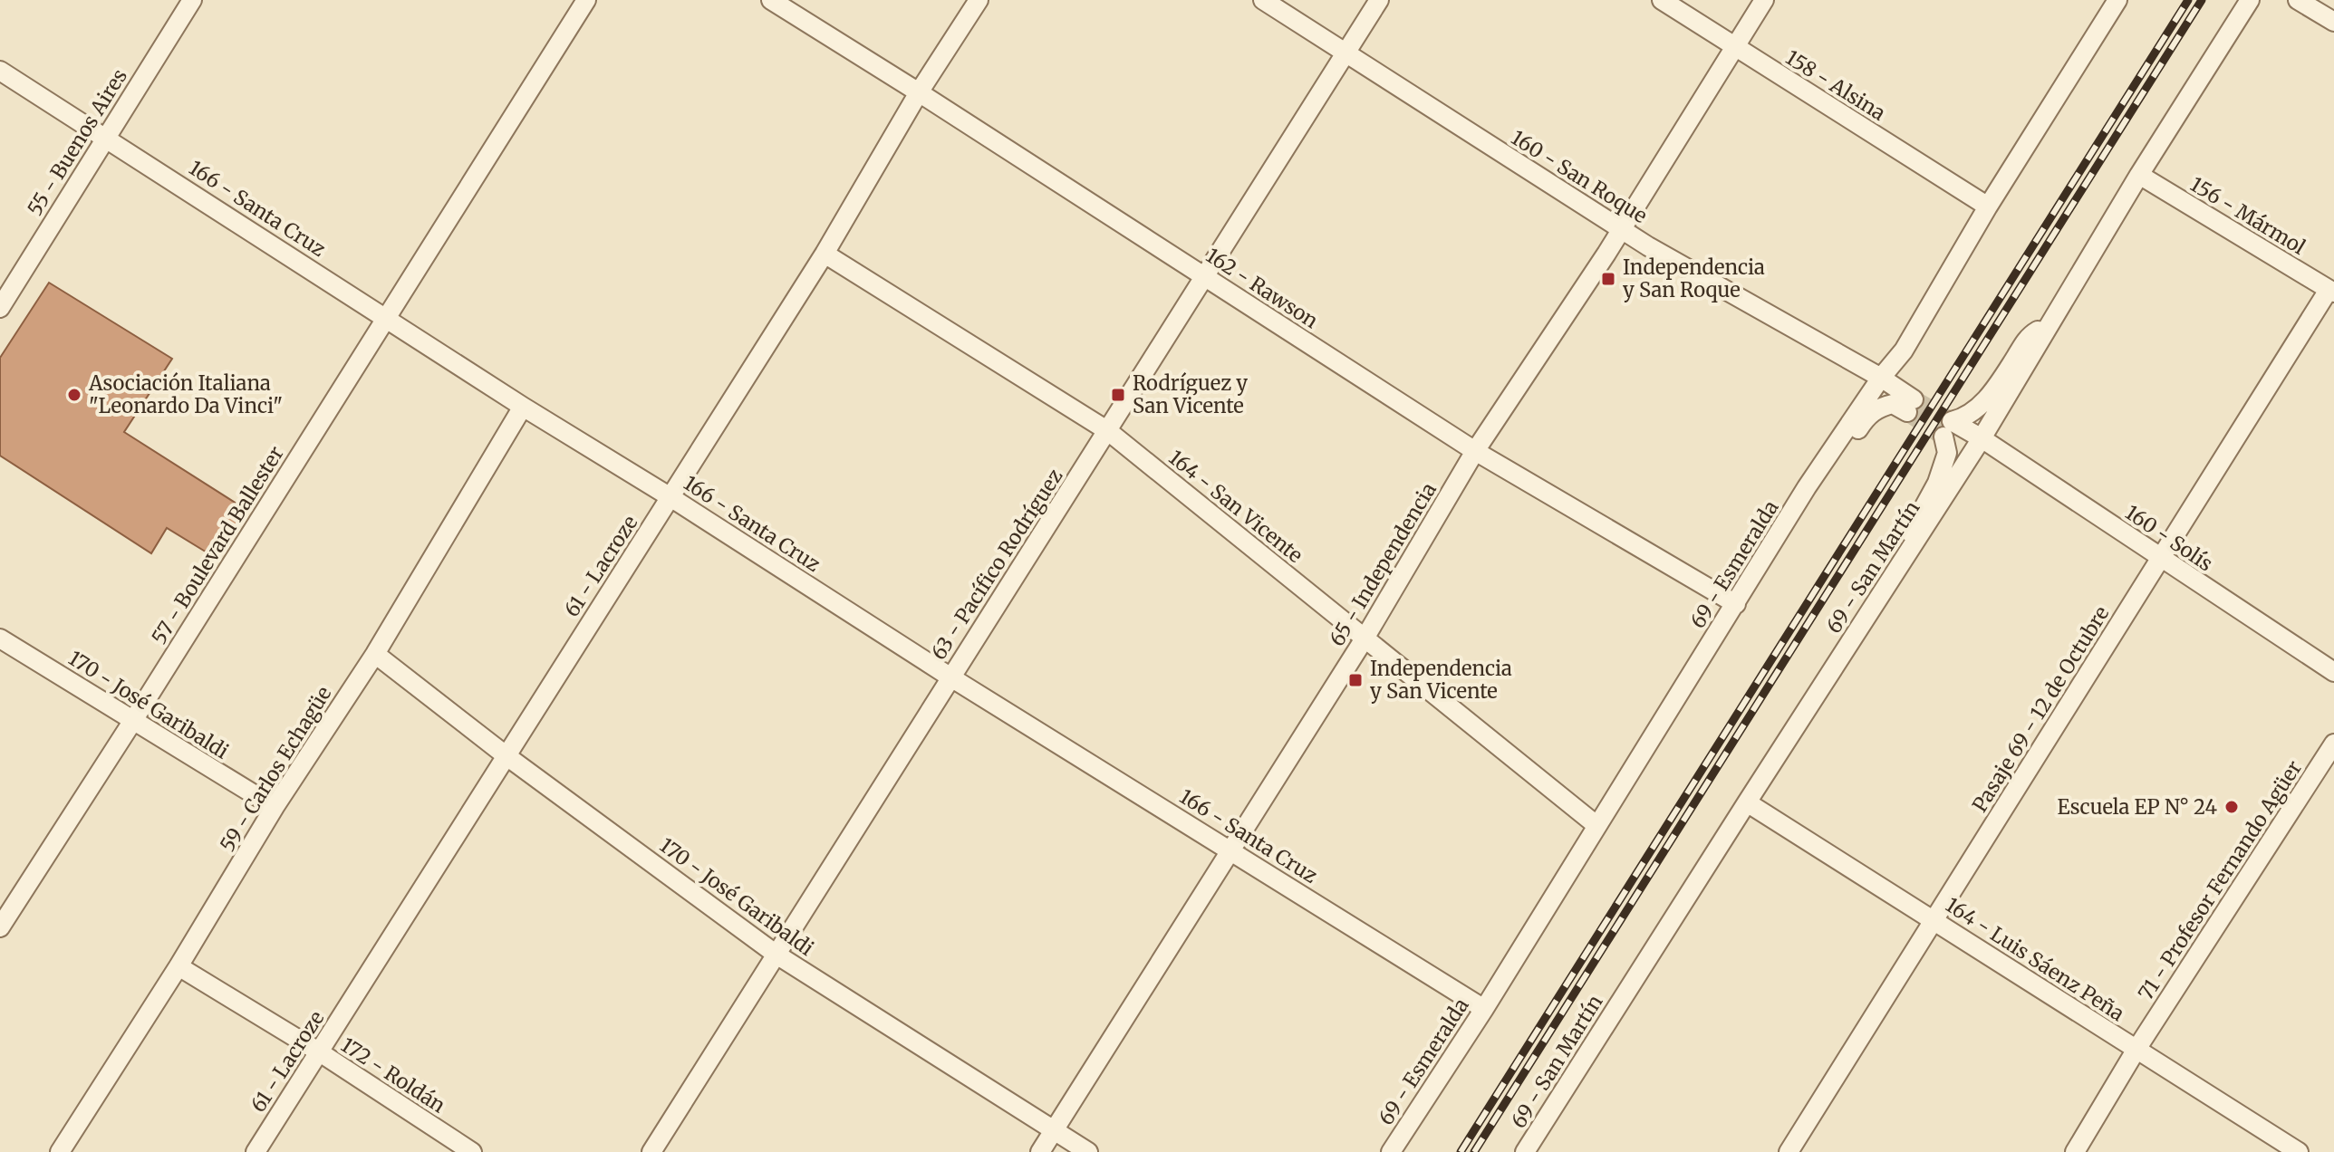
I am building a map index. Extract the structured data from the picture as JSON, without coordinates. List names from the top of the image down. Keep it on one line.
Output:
{"streets":{"street":["158 - Alsina","55 - Buenos Aires","160 - San Roque","166 - Santa Cruz","156 - Mármol","162 - Rawson","164 - San Vicente","160 - Solís","57 - Boulevard Ballester","63 - Pacífico Rodríguez","65 - Independencia","69 - Esmeralda","61 - Lacroze","69 - San Martín","170 - José Garibaldi","Pasaje 69 - 12 de Octubre","59 - Carlos Echagüe","71 - Profesor Fernando Agüer","164 - Luis Sáenz Peña","172 - Roldán"]},"crossings":[["158 - Alsina","65 - Independencia"],["158 - Alsina","69 - Esmeralda"],["55 - Buenos Aires","166 - Santa Cruz"],["160 - San Roque","63 - Pacífico Rodríguez"],["160 - San Roque","65 - Independencia"],["160 - San Roque","69 - Esmeralda"],["166 - Santa Cruz","57 - Boulevard Ballester"],["166 - Santa Cruz","63 - Pacífico Rodríguez"],["166 - Santa Cruz","65 - Independencia"],["166 - Santa Cruz","69 - Esmeralda"],["166 - Santa Cruz","61 - Lacroze"],["166 - Santa Cruz","59 - Carlos Echagüe"],["156 - Mármol","69 - San Martín"],["156 - Mármol","Pasaje 69 - 12 de Octubre"],["162 - Rawson","63 - Pacífico Rodríguez"],["162 - Rawson","65 - Independencia"],["162 - Rawson","69 - Esmeralda"],["162 - Rawson","61 - Lacroze"],["164 - San Vicente","63 - Pacífico Rodríguez"],["164 - San Vicente","65 - Independencia"],["164 - San Vicente","69 - Esmeralda"],["164 - San Vicente","61 - Lacroze"],["160 - Solís","69 - San Martín"],["160 - Solís","Pasaje 69 - 12 de Octubre"],["57 - Boulevard Ballester","170 - José Garibaldi"],["63 - Pacífico Rodríguez","170 - José Garibaldi"],["65 - Independencia","170 - José Garibaldi"],["61 - Lacroze","170 - José Garibaldi"],["61 - Lacroze","172 - Roldán"],["69 - San Martín","164 - Luis Sáenz Peña"],["170 - José Garibaldi","59 - Carlos Echagüe"],["Pasaje 69 - 12 de Octubre","164 - Luis Sáenz Peña"],["59 - Carlos Echagüe","172 - Roldán"],["71 - Profesor Fernando Agüer","164 - Luis Sáenz Peña"]],"places":{"transit":["Independencia y San Roque","Rodríguez y San Vicente","Independencia y San Vicente"],"other":["Asociación Italiana \"Leonardo Da Vinci\"","Escuela EP N° 24"]}}
